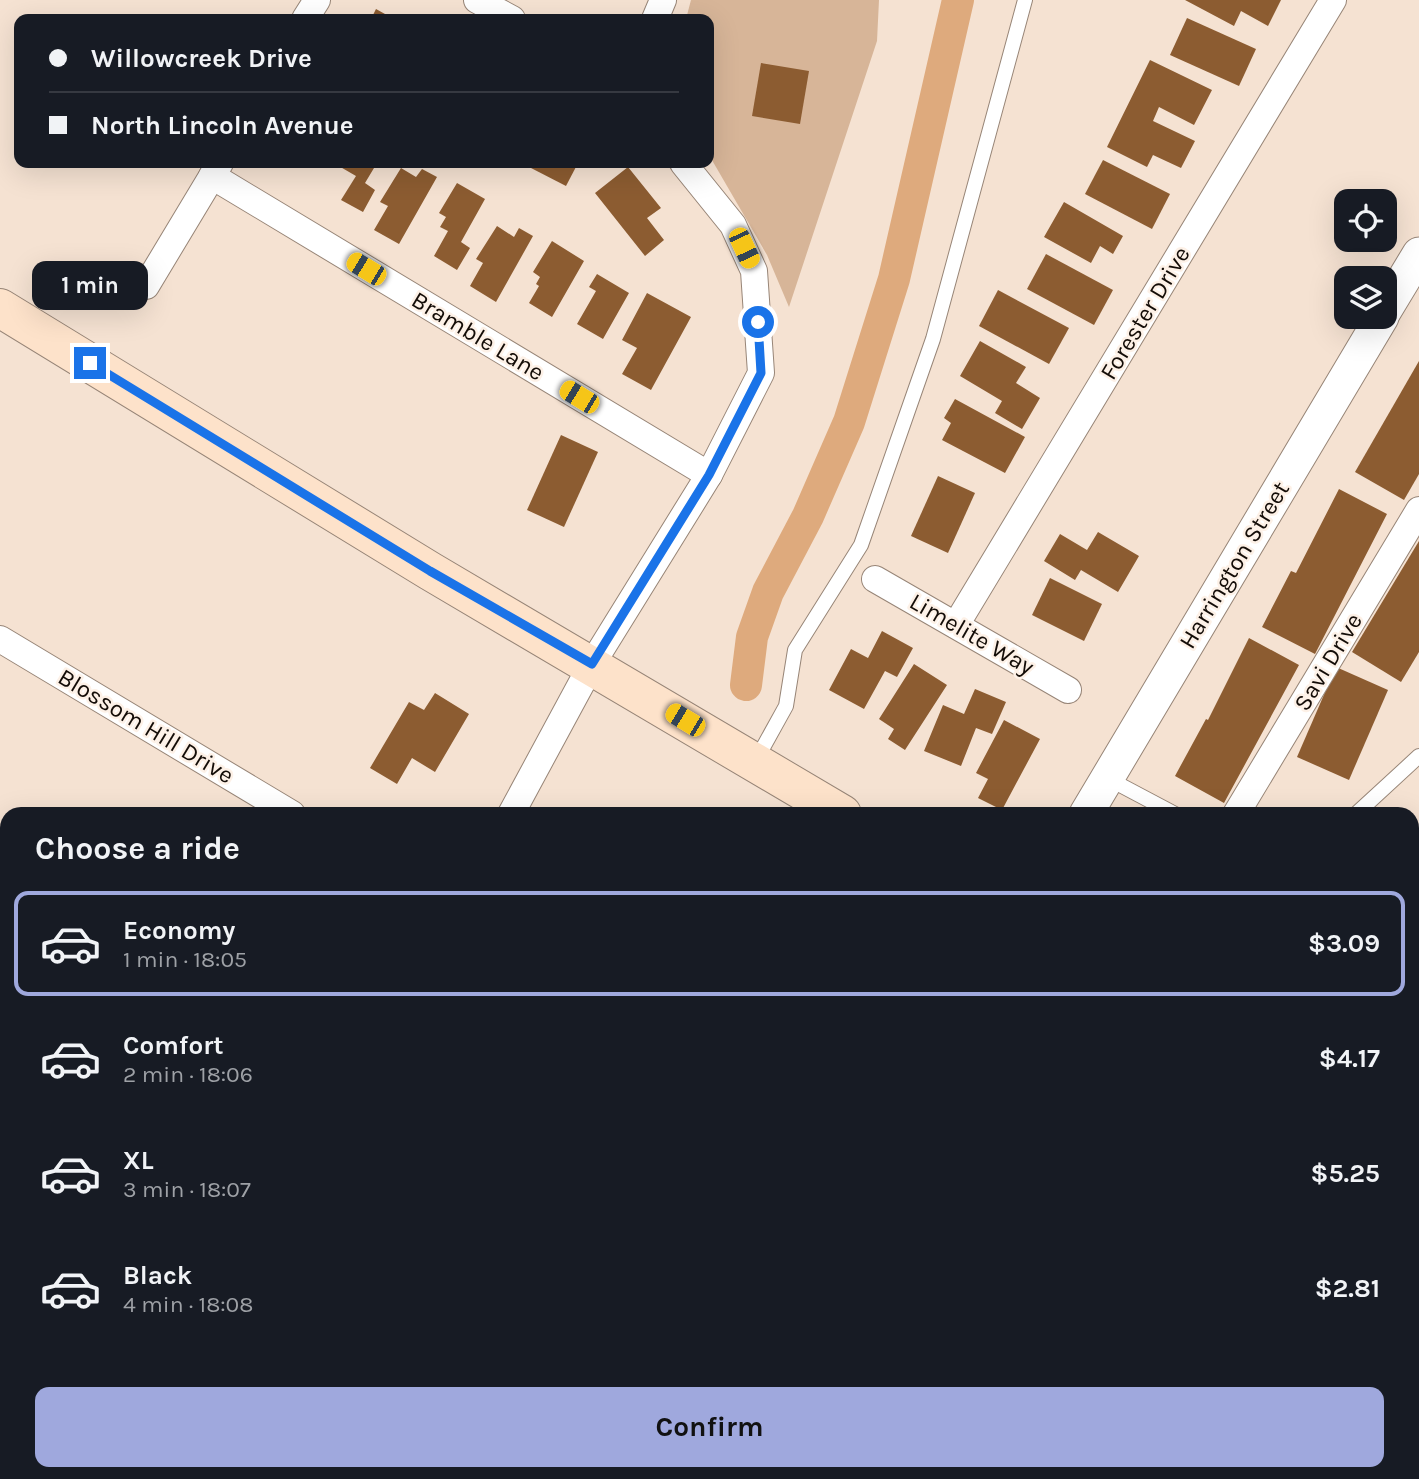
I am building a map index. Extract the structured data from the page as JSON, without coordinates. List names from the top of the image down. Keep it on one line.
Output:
{"streets":{"street":["Forester Drive","Bramble Lane","Harrington Street","Limelite Way","Savi Drive","Blossom Hill Drive"]},"crossings":[["Forester Drive","Limelite Way"]],"page":{"banner":["Willowcreek Drive","North Lincoln Avenue"],"bubble":"1 min","heading":"Choose a ride","list":[{"name":"Economy","note":"1 min · 18:05","value":"$3.09"},{"name":"Comfort","note":"2 min · 18:06","value":"$4.17"},{"name":"XL","note":"3 min · 18:07","value":"$5.25"},{"name":"Black","note":"4 min · 18:08","value":"$2.81"}],"buttons":"Confirm"}}
